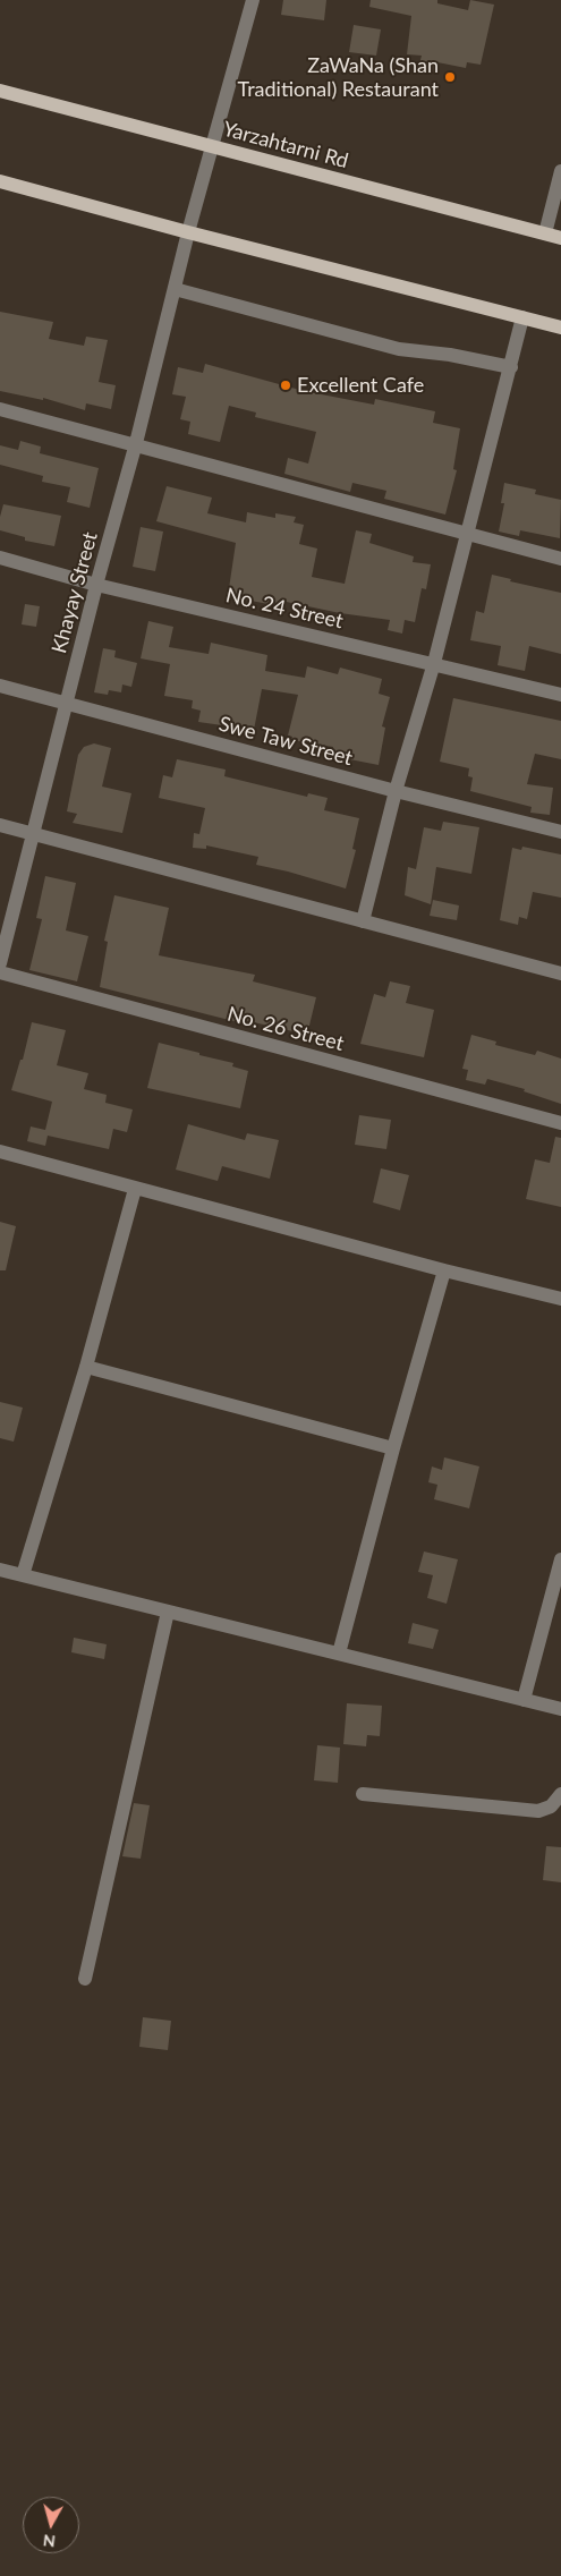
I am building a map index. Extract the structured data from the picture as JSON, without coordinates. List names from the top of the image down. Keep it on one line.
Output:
{"streets":{"main road":["Yarzahtarni Rd"],"street":["Khayay Street","No. 24 Street","Swe Taw Street","No. 26 Street"]},"crossings":[["Yarzahtarni Rd","Khayay Street"],["Khayay Street","No. 24 Street"],["Khayay Street","Swe Taw Street"]],"places":["ZaWaNa (Shan Traditional) Restaurant","Excellent Cafe"],"north":"bottom"}
